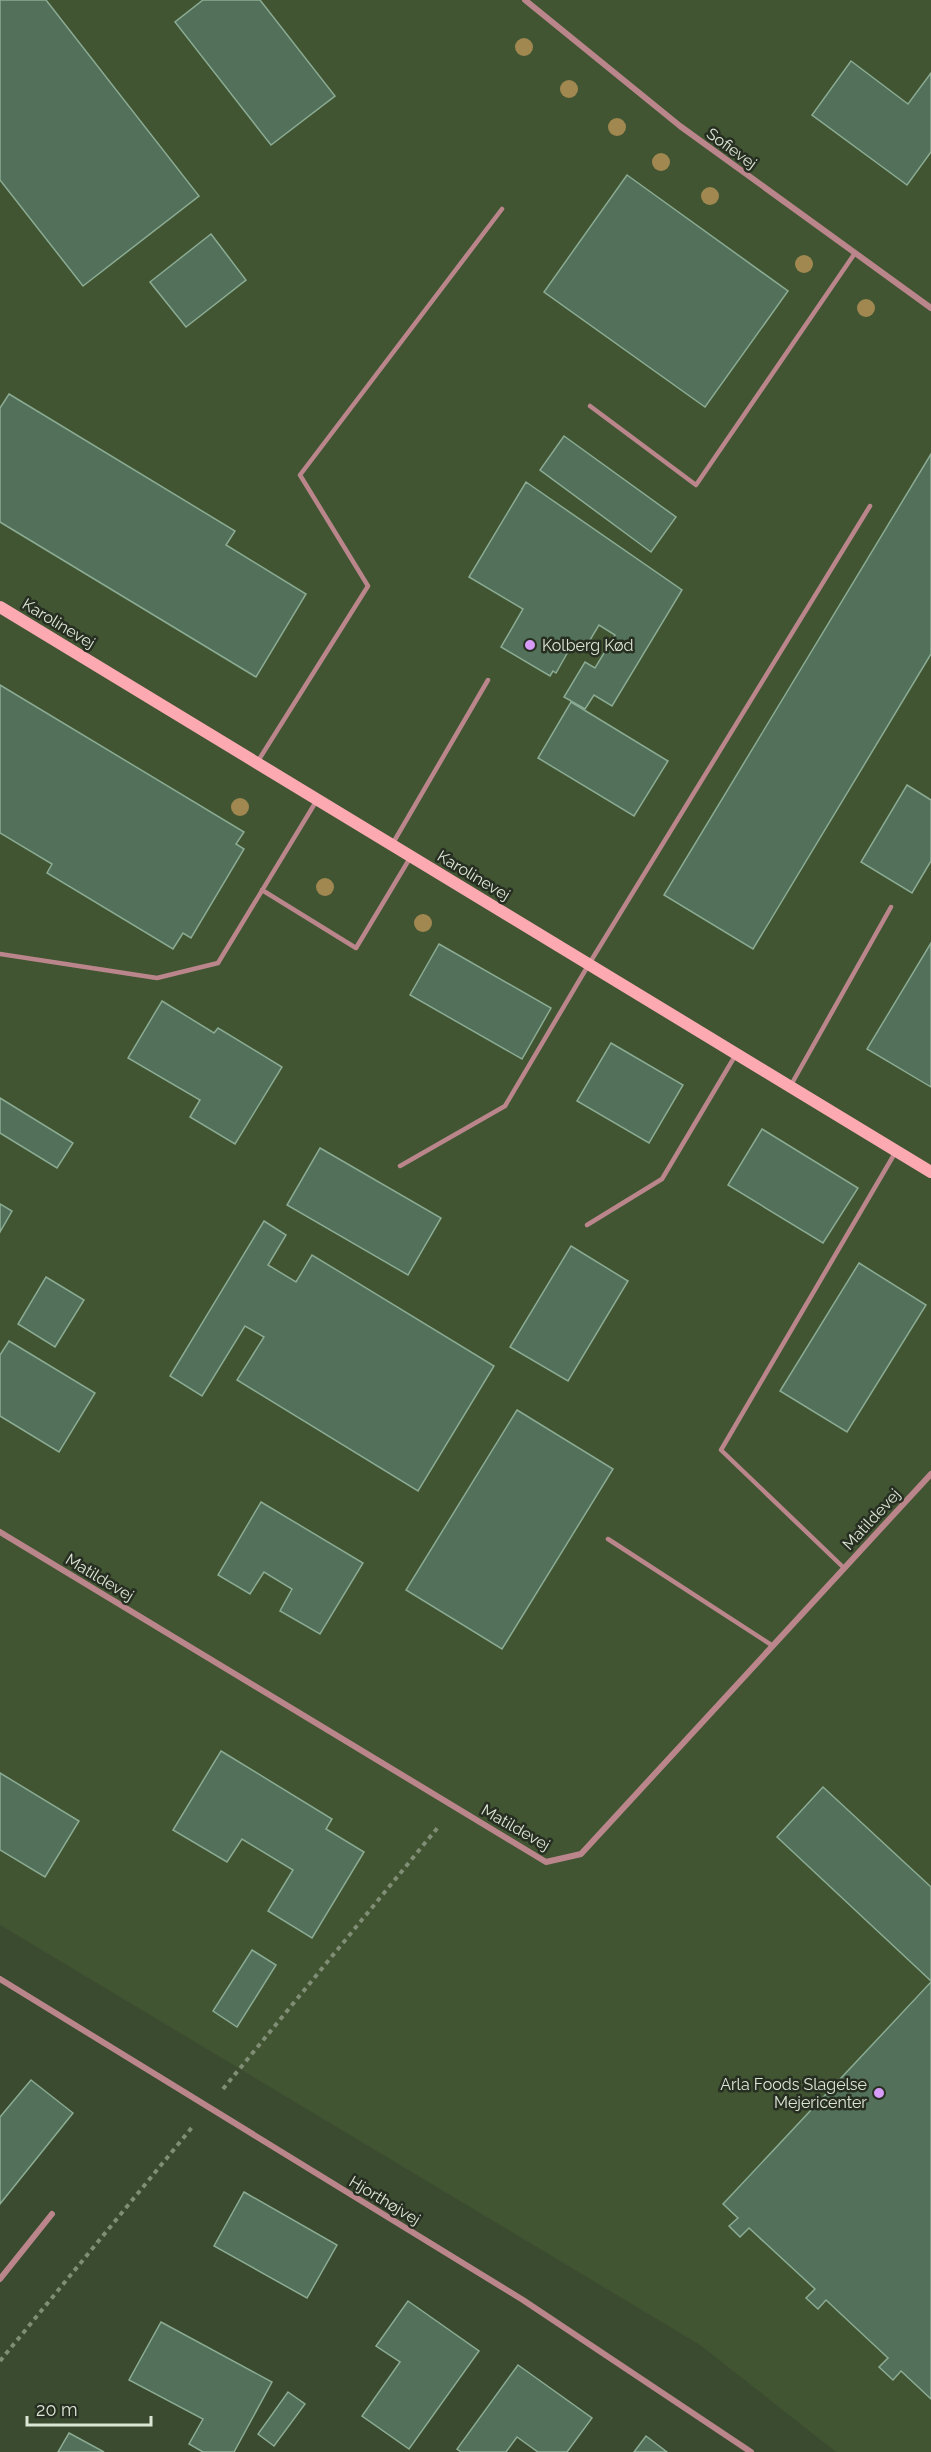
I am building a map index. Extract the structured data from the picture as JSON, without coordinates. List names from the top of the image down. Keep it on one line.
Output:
{"streets":{"street":["Sofievej","Karolinevej","Matildevej","Hjorthøjvej"]},"places":["Kolberg Kød","Arla Foods Slagelse Mejericenter"],"scale_bar":"20 m"}
